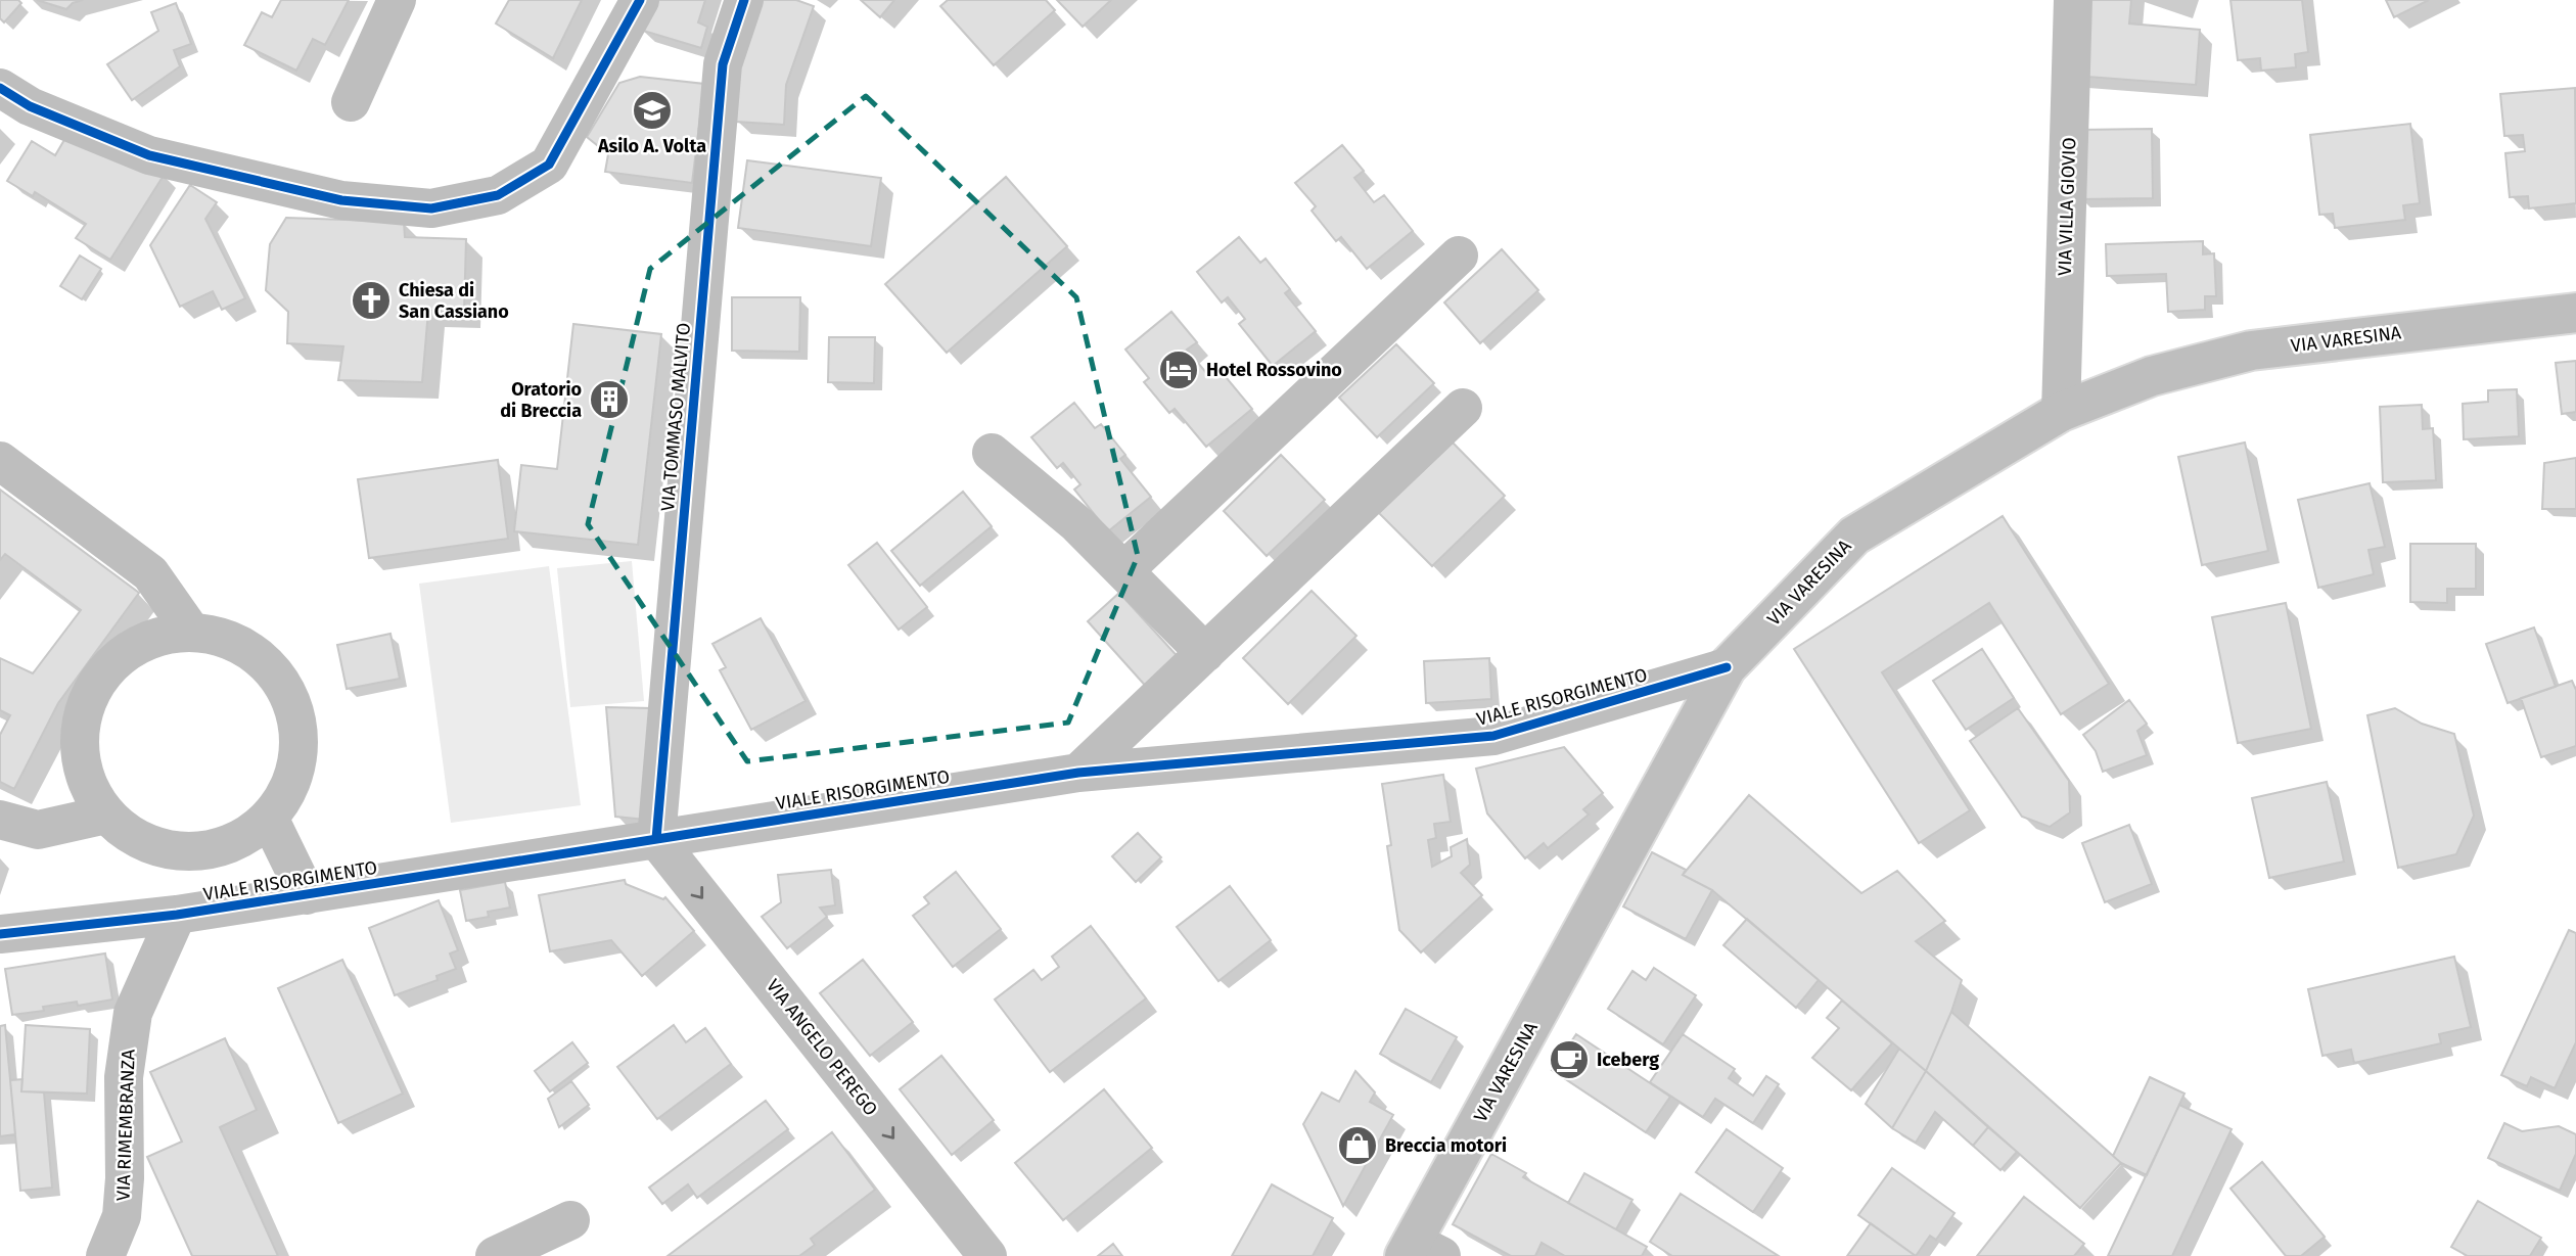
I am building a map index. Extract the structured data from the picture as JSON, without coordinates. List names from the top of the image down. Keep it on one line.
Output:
{"streets":{"street":["VIA VILLA GIOVIO","VIA VARESINA","VIA TOMMASO MALVITO","VIALE RISORGIMENTO","VIA ANGELO PEREGO","VIA RIMEMBRANZA"]},"crossings":[["VIA VILLA GIOVIO","VIA VARESINA"],["VIA VARESINA","VIALE RISORGIMENTO"],["VIA TOMMASO MALVITO","VIALE RISORGIMENTO"],["VIA TOMMASO MALVITO","VIA ANGELO PEREGO"],["VIALE RISORGIMENTO","VIA ANGELO PEREGO"],["VIALE RISORGIMENTO","VIA RIMEMBRANZA"]],"one_way":["VIA ANGELO PEREGO"],"places":{"school or university":["Asilo A. Volta"],"church":["Chiesa di San Cassiano"],"hotel":["Hotel Rossovino"],"building":["Oratorio di Breccia"],"cafe":["Iceberg"],"shop":["Breccia motori"]}}
